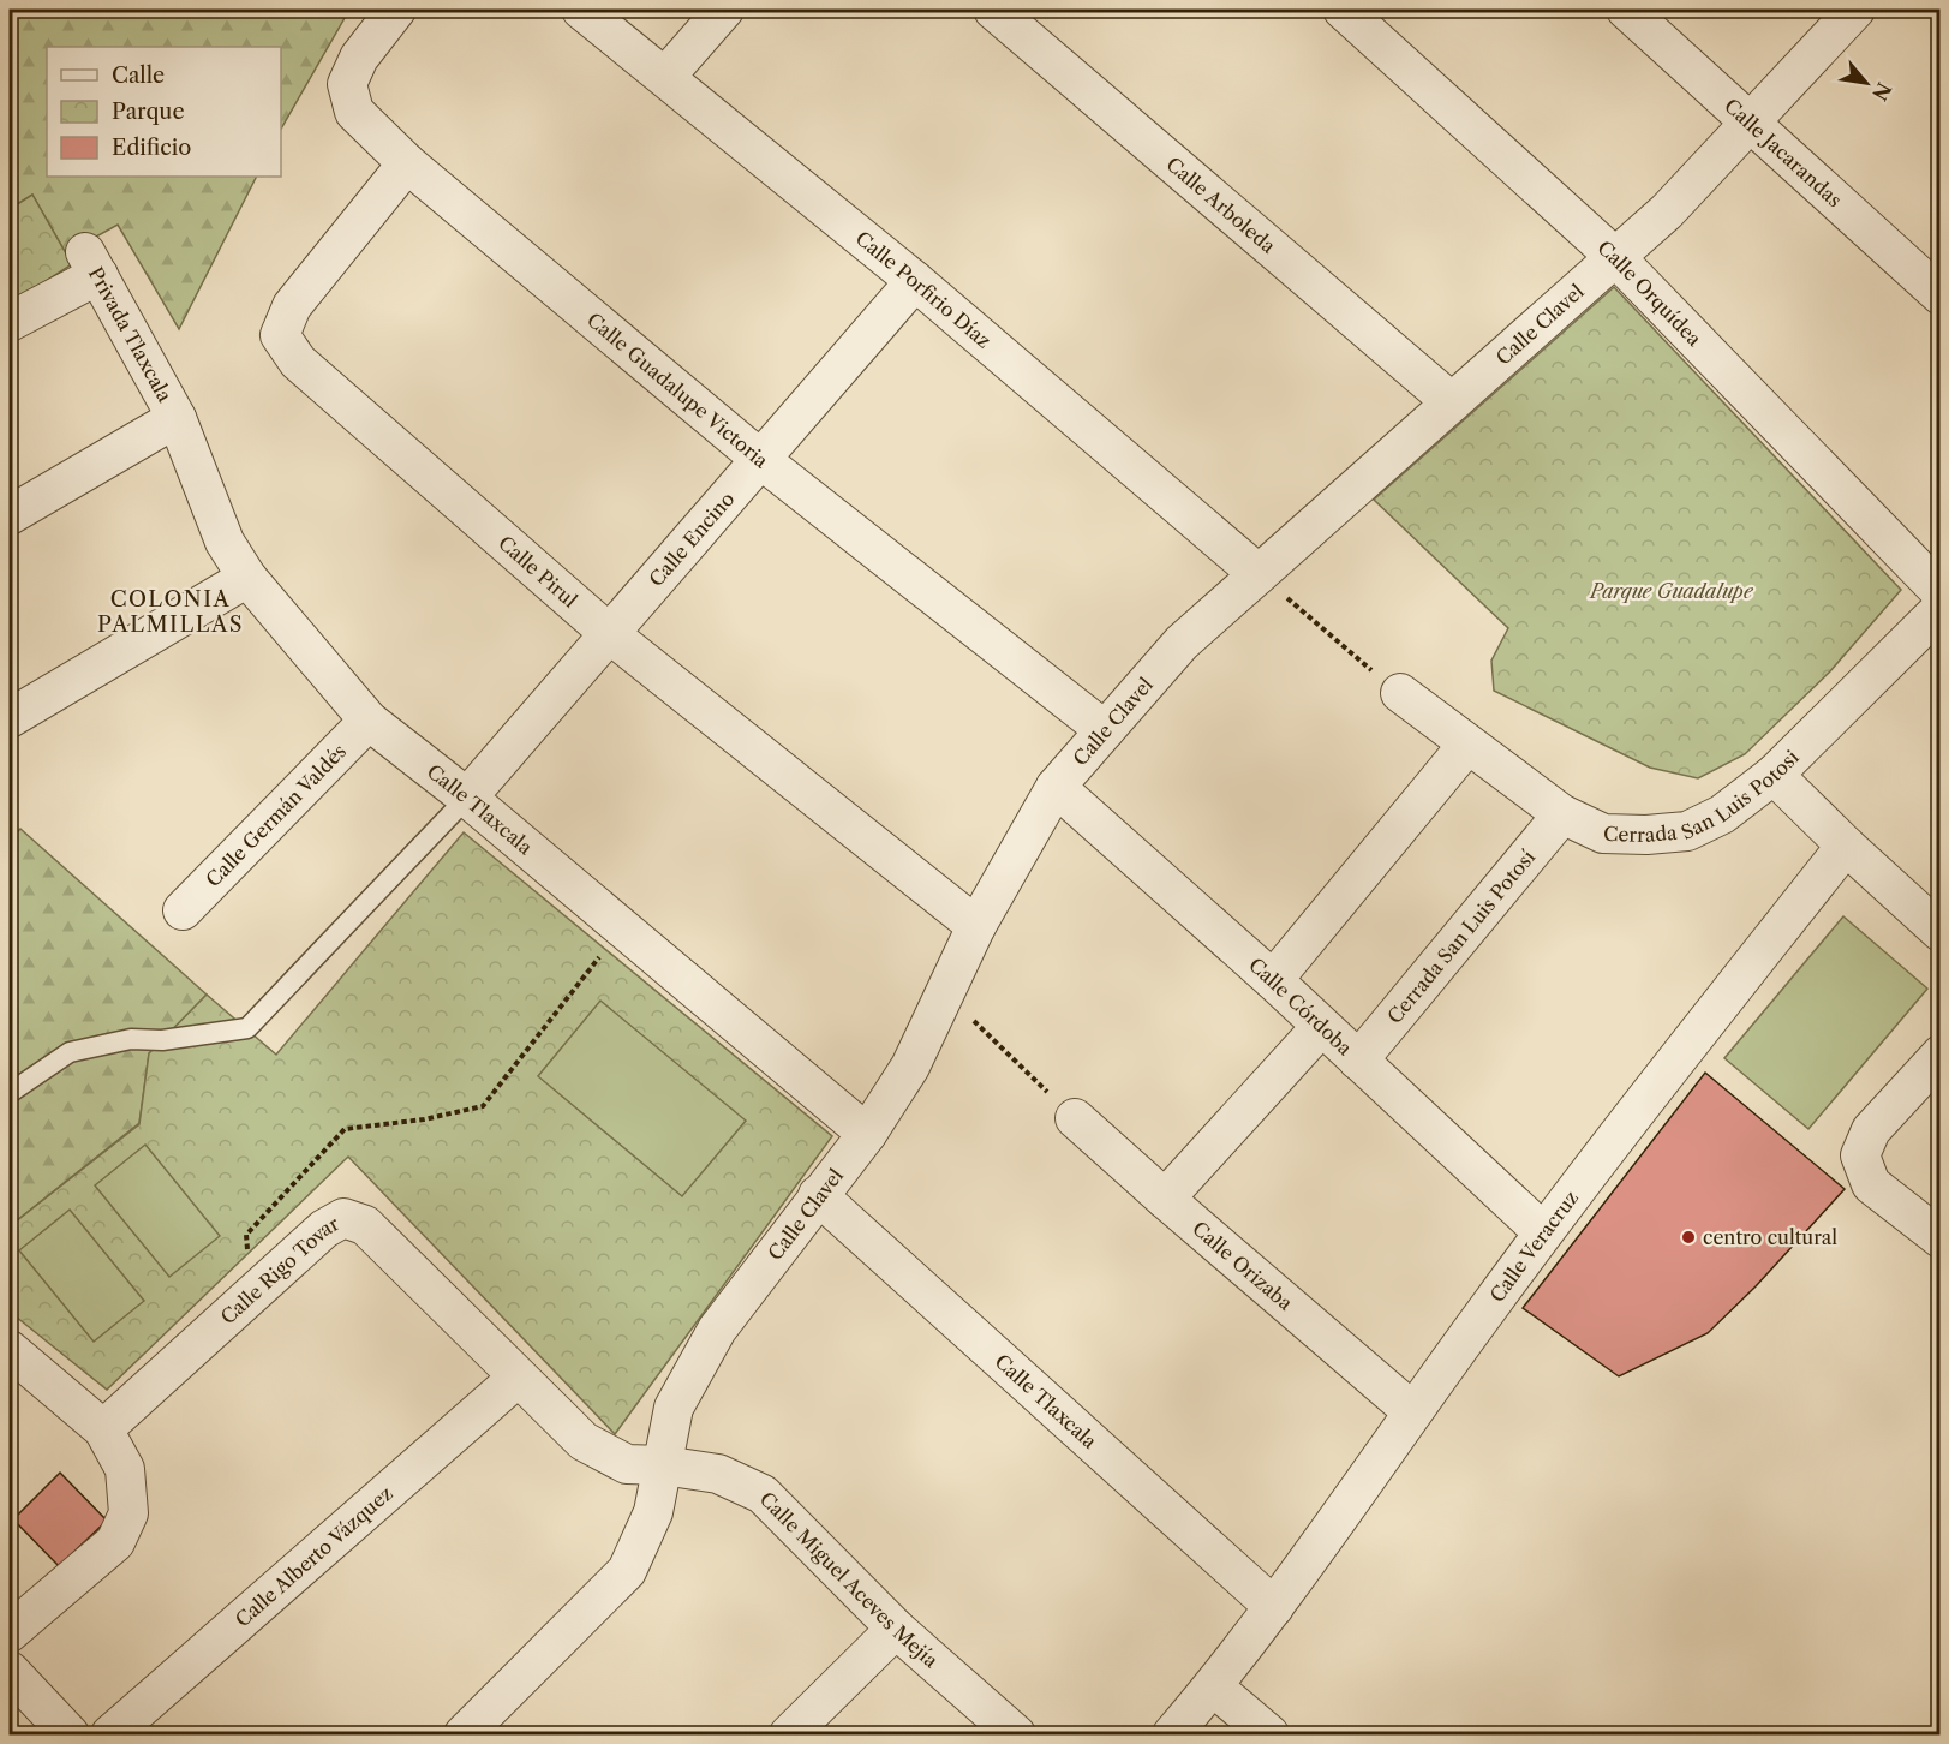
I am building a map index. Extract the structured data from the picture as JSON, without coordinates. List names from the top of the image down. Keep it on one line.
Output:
{"streets":{"street":["Calle Jacarandas","Calle Arboleda","Calle Porfirio Díaz","Calle Orquídea","Calle Clavel","Privada Tlaxcala","Calle Guadalupe Victoria","Calle Encino","Calle Pirul","Cerrada San Luis Potosi","Calle Tlaxcala","Calle Germán Valdés","Cerrada San Luis Potosí","Calle Córdoba","Calle Veracruz","Calle Orizaba","Calle Rigo Tovar","Calle Alberto Vázquez","Calle Miguel Aceves Mejía"]},"crossings":[["Calle Jacarandas","Calle Clavel"],["Calle Arboleda","Calle Clavel"],["Calle Porfirio Díaz","Calle Clavel"],["Calle Porfirio Díaz","Calle Encino"],["Calle Orquídea","Calle Clavel"],["Calle Clavel","Calle Guadalupe Victoria"],["Calle Clavel","Calle Pirul"],["Calle Clavel","Calle Tlaxcala"],["Calle Clavel","Calle Córdoba"],["Calle Clavel","Calle Rigo Tovar"],["Calle Clavel","Calle Miguel Aceves Mejía"],["Privada Tlaxcala","Calle Tlaxcala"],["Calle Guadalupe Victoria","Calle Encino"],["Calle Guadalupe Victoria","Calle Pirul"],["Calle Encino","Calle Pirul"],["Calle Encino","Calle Tlaxcala"],["Cerrada San Luis Potosi","Cerrada San Luis Potosí"],["Calle Tlaxcala","Calle Germán Valdés"],["Calle Tlaxcala","Calle Veracruz"],["Cerrada San Luis Potosí","Calle Córdoba"],["Calle Córdoba","Calle Veracruz"],["Calle Veracruz","Calle Orizaba"],["Calle Rigo Tovar","Calle Alberto Vázquez"],["Calle Rigo Tovar","Calle Miguel Aceves Mejía"]],"districts":["COLONIA PALMILLAS"],"parks":["Parque Guadalupe"],"places":["centro cultural"],"legend":["Calle","Parque","Edificio"],"north":"bottom right"}
